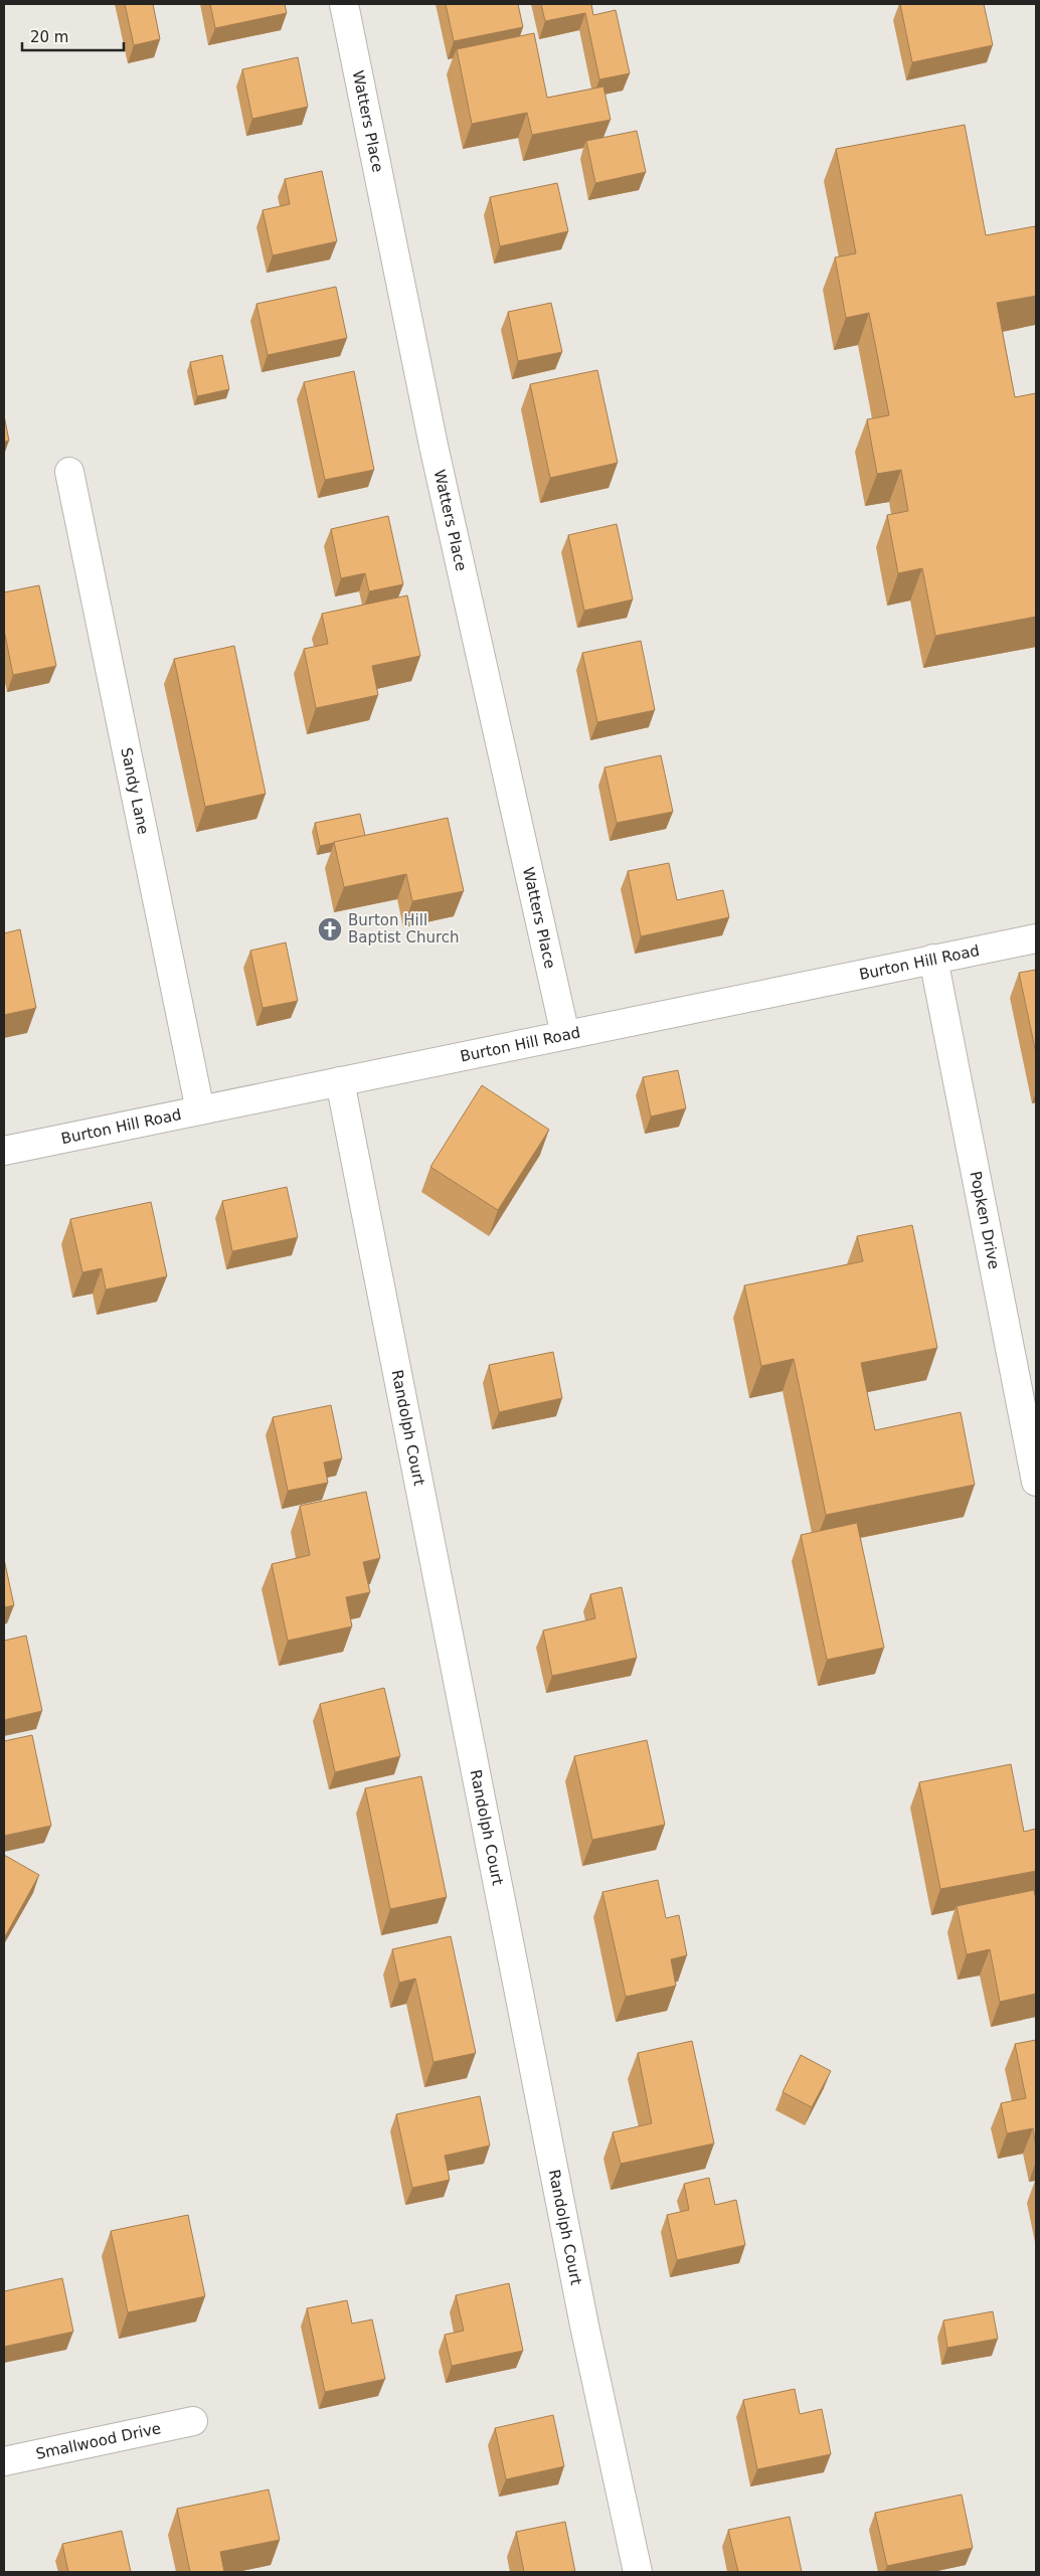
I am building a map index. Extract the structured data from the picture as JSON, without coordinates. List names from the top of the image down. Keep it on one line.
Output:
{"streets":{"street":["Watters Place","Sandy Lane","Burton Hill Road","Popken Drive","Randolph Court","Smallwood Drive"]},"crossings":[["Watters Place","Burton Hill Road"],["Sandy Lane","Burton Hill Road"],["Burton Hill Road","Popken Drive"],["Burton Hill Road","Randolph Court"]],"places":{"church":["Burton Hill Baptist Church"]},"scale_bar":"20 m"}
